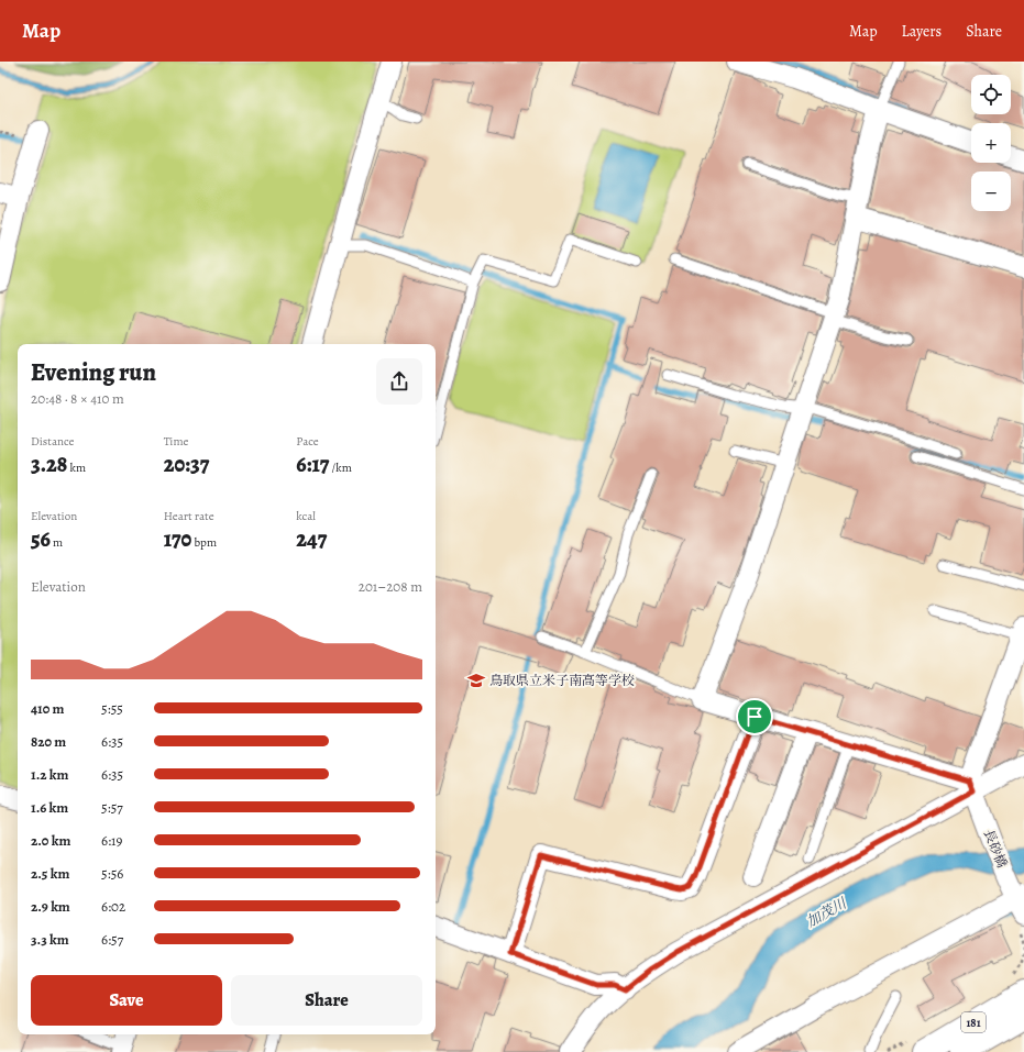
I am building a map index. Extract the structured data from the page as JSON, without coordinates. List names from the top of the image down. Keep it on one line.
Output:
{"streets":{"highway":["181"],"street":["長砂橋"]},"water":["加茂川"],"places":{"school or university":["鳥取県立米子南高等学校"]},"page":{"header":"Map","nav":["Map","Layers","Share"],"map_buttons":["+","−"],"heading":["Evening run","20:48 · 8 × 410 m"],"stats":[["Distance","3.28 km"],["Time","20:37"],["Pace","6:17 /km"],["Elevation","56 m"],["Heart rate","170 bpm"],["kcal","247"]],"chart":["Elevation","201–208 m"],"list":[{"name":"410 m","note":"5:55"},{"name":"820 m","note":"6:35"},{"name":"1.2 km","note":"6:35"},{"name":"1.6 km","note":"5:57"},{"name":"2.0 km","note":"6:19"},{"name":"2.5 km","note":"5:56"},{"name":"2.9 km","note":"6:02"},{"name":"3.3 km","note":"6:57"}],"buttons":["Save","Share"]}}
